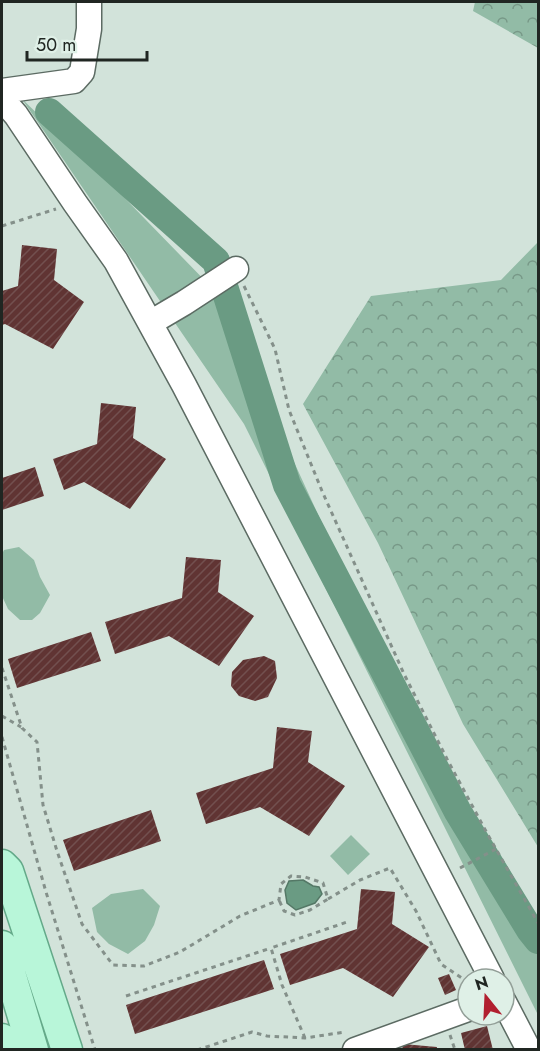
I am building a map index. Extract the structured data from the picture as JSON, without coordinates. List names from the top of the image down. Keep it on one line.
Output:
{"scale_bar":"50 m","north":"top"}
